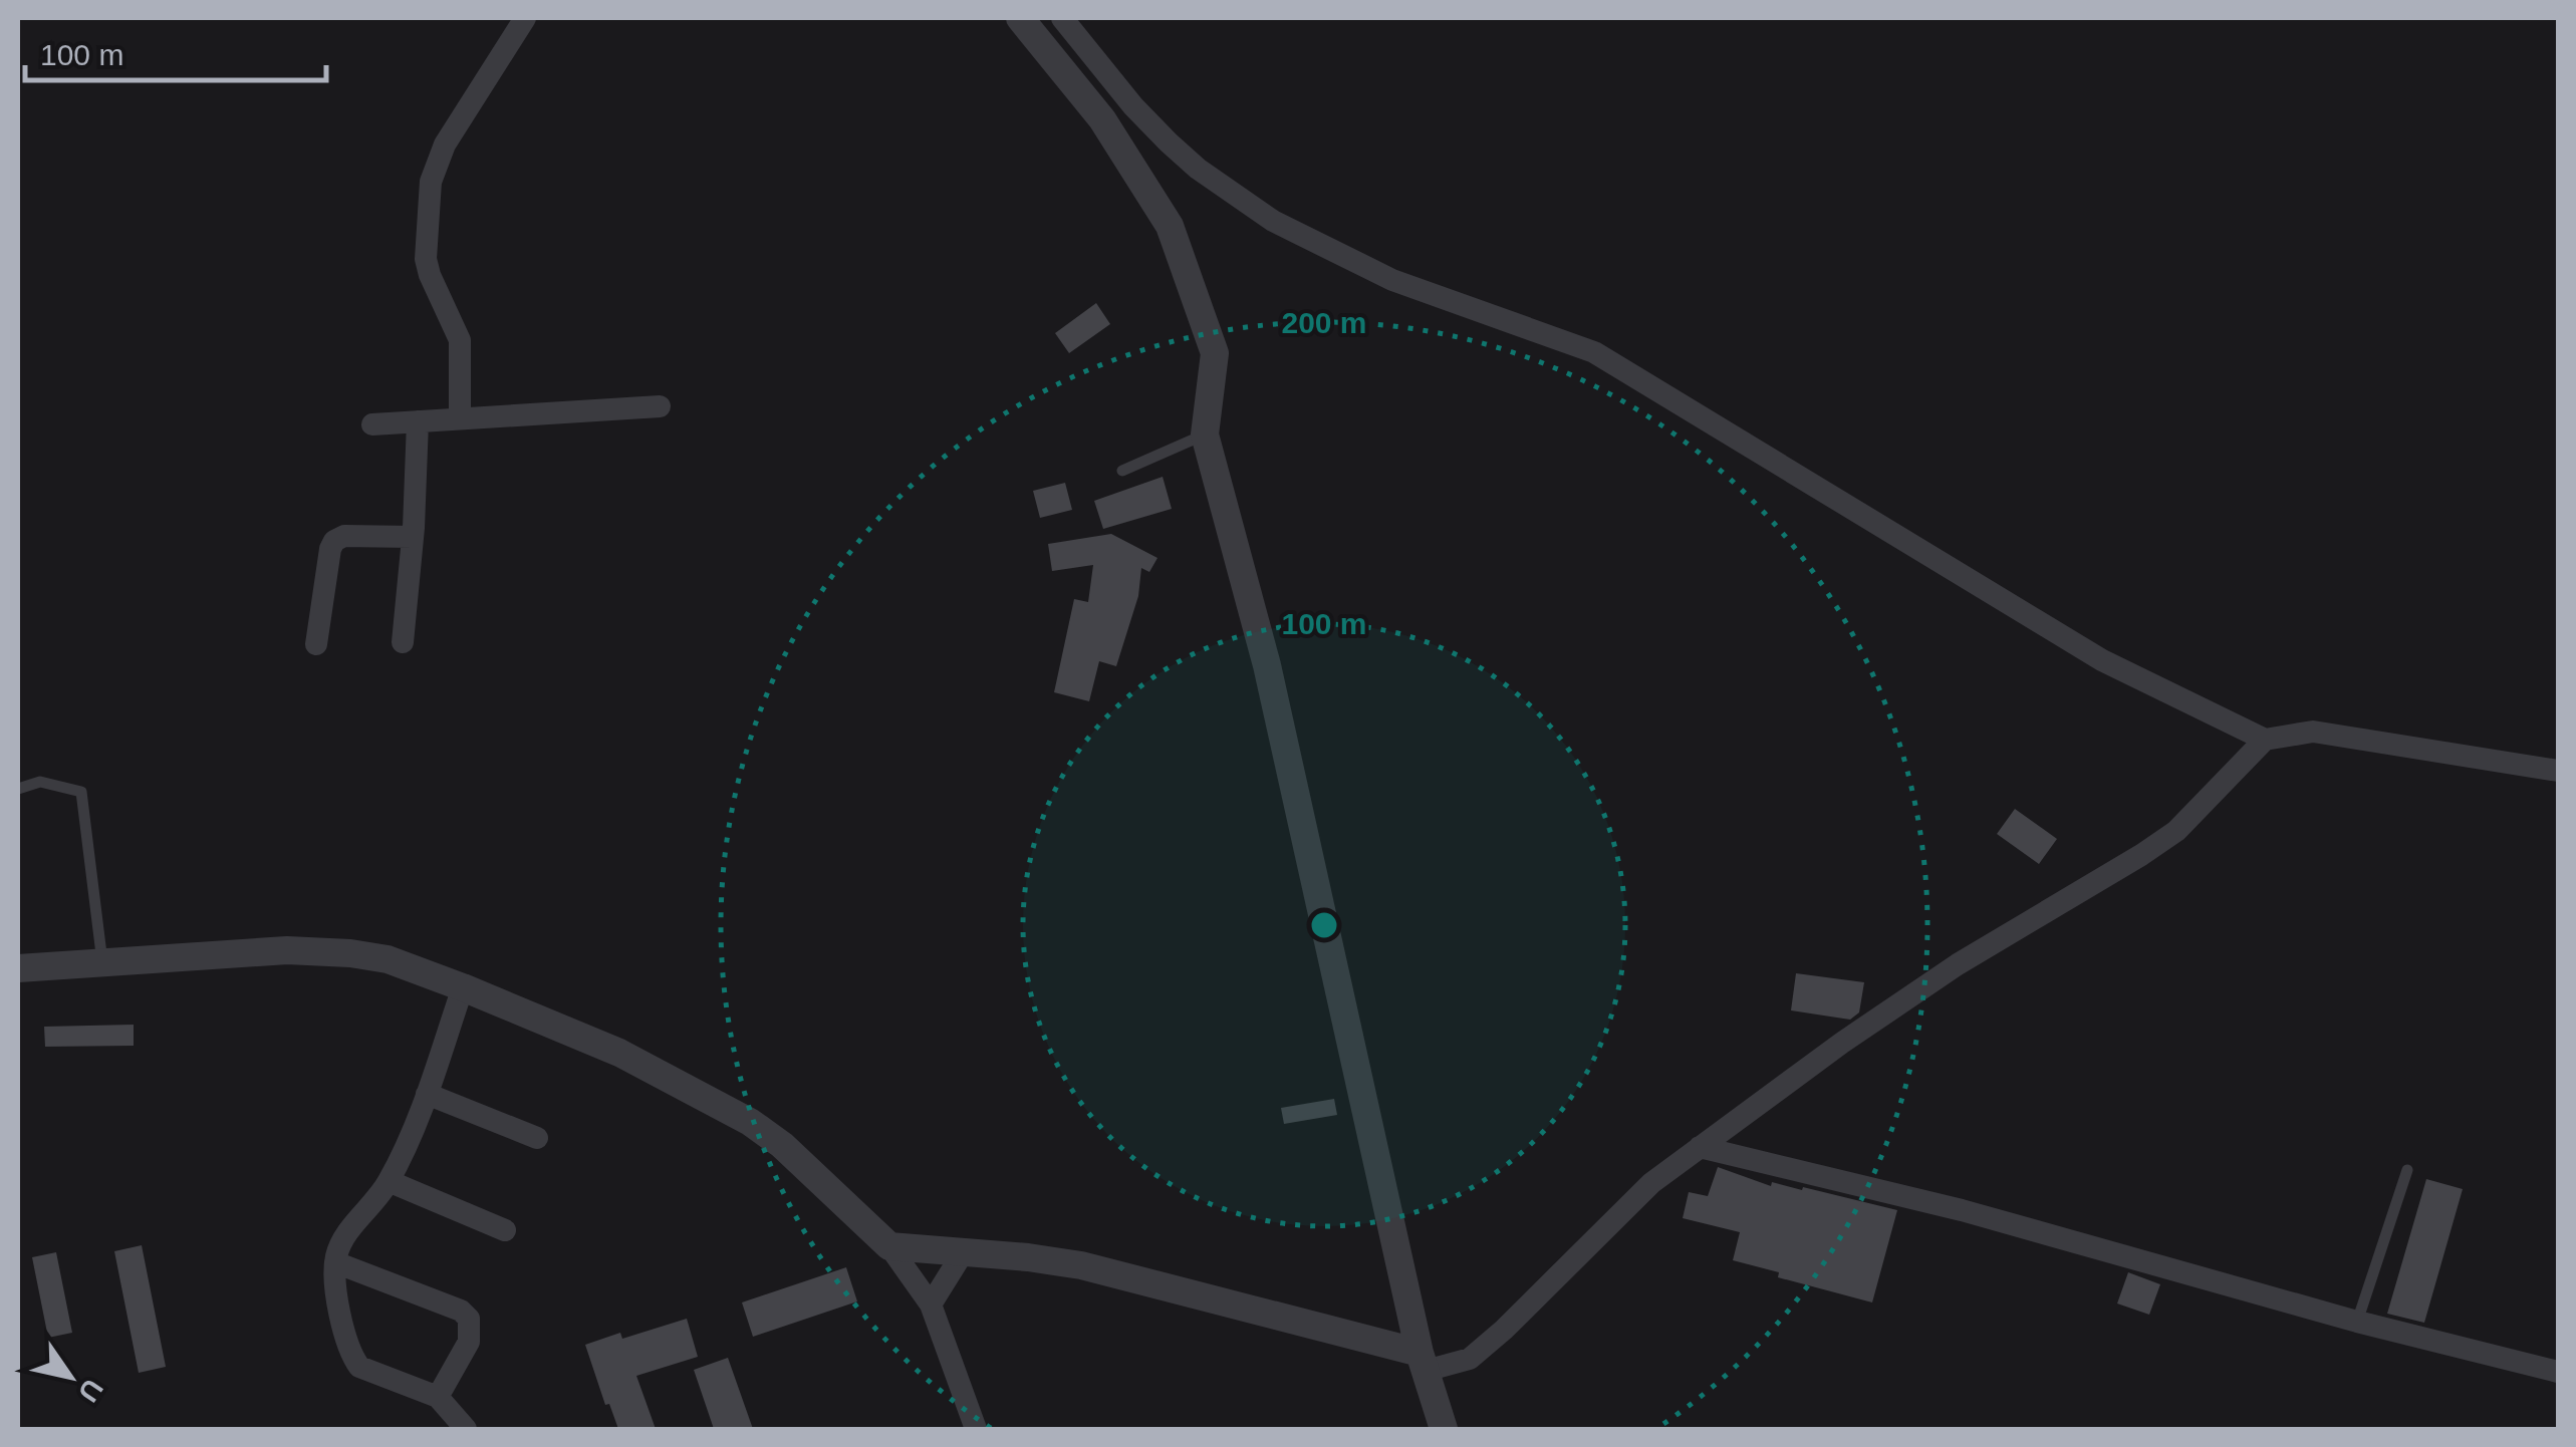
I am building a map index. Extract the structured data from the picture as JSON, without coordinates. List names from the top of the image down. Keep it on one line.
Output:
{"scale_bar":"100 m","north":"bottom right","rings":["200 m","100 m"]}
